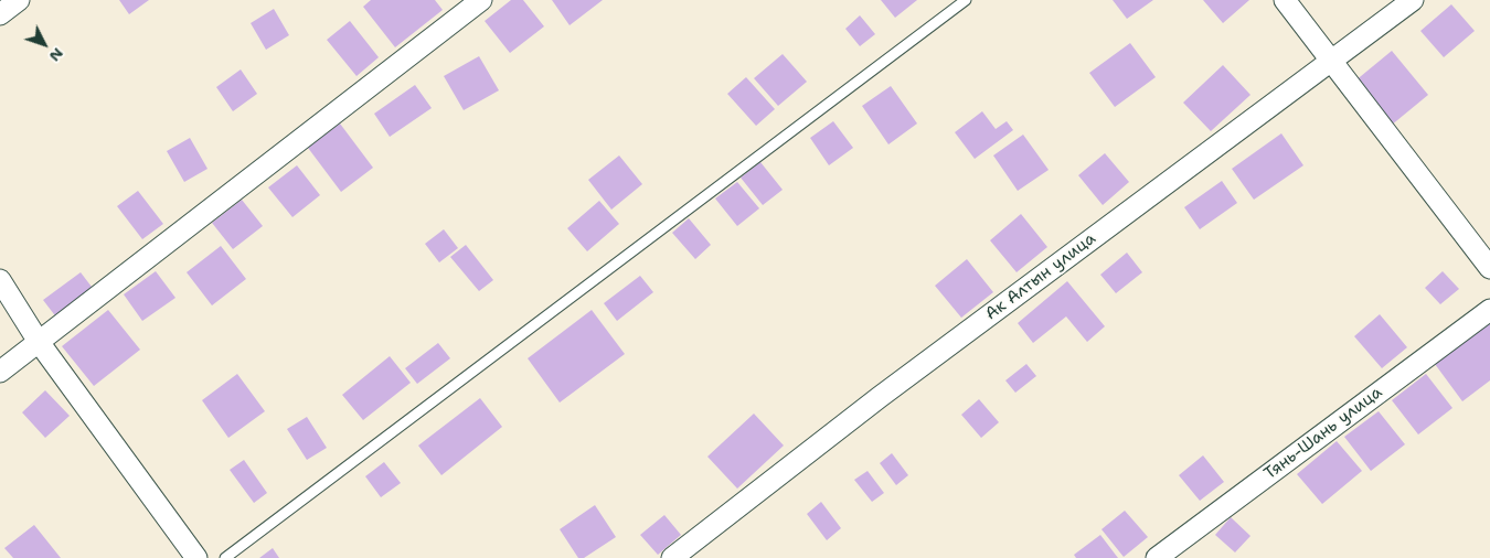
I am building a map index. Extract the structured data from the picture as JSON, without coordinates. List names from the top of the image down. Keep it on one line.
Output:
{"streets":{"street":["Ак Алтын улица","Тянь-Шань улица"]},"north":"bottom right"}
